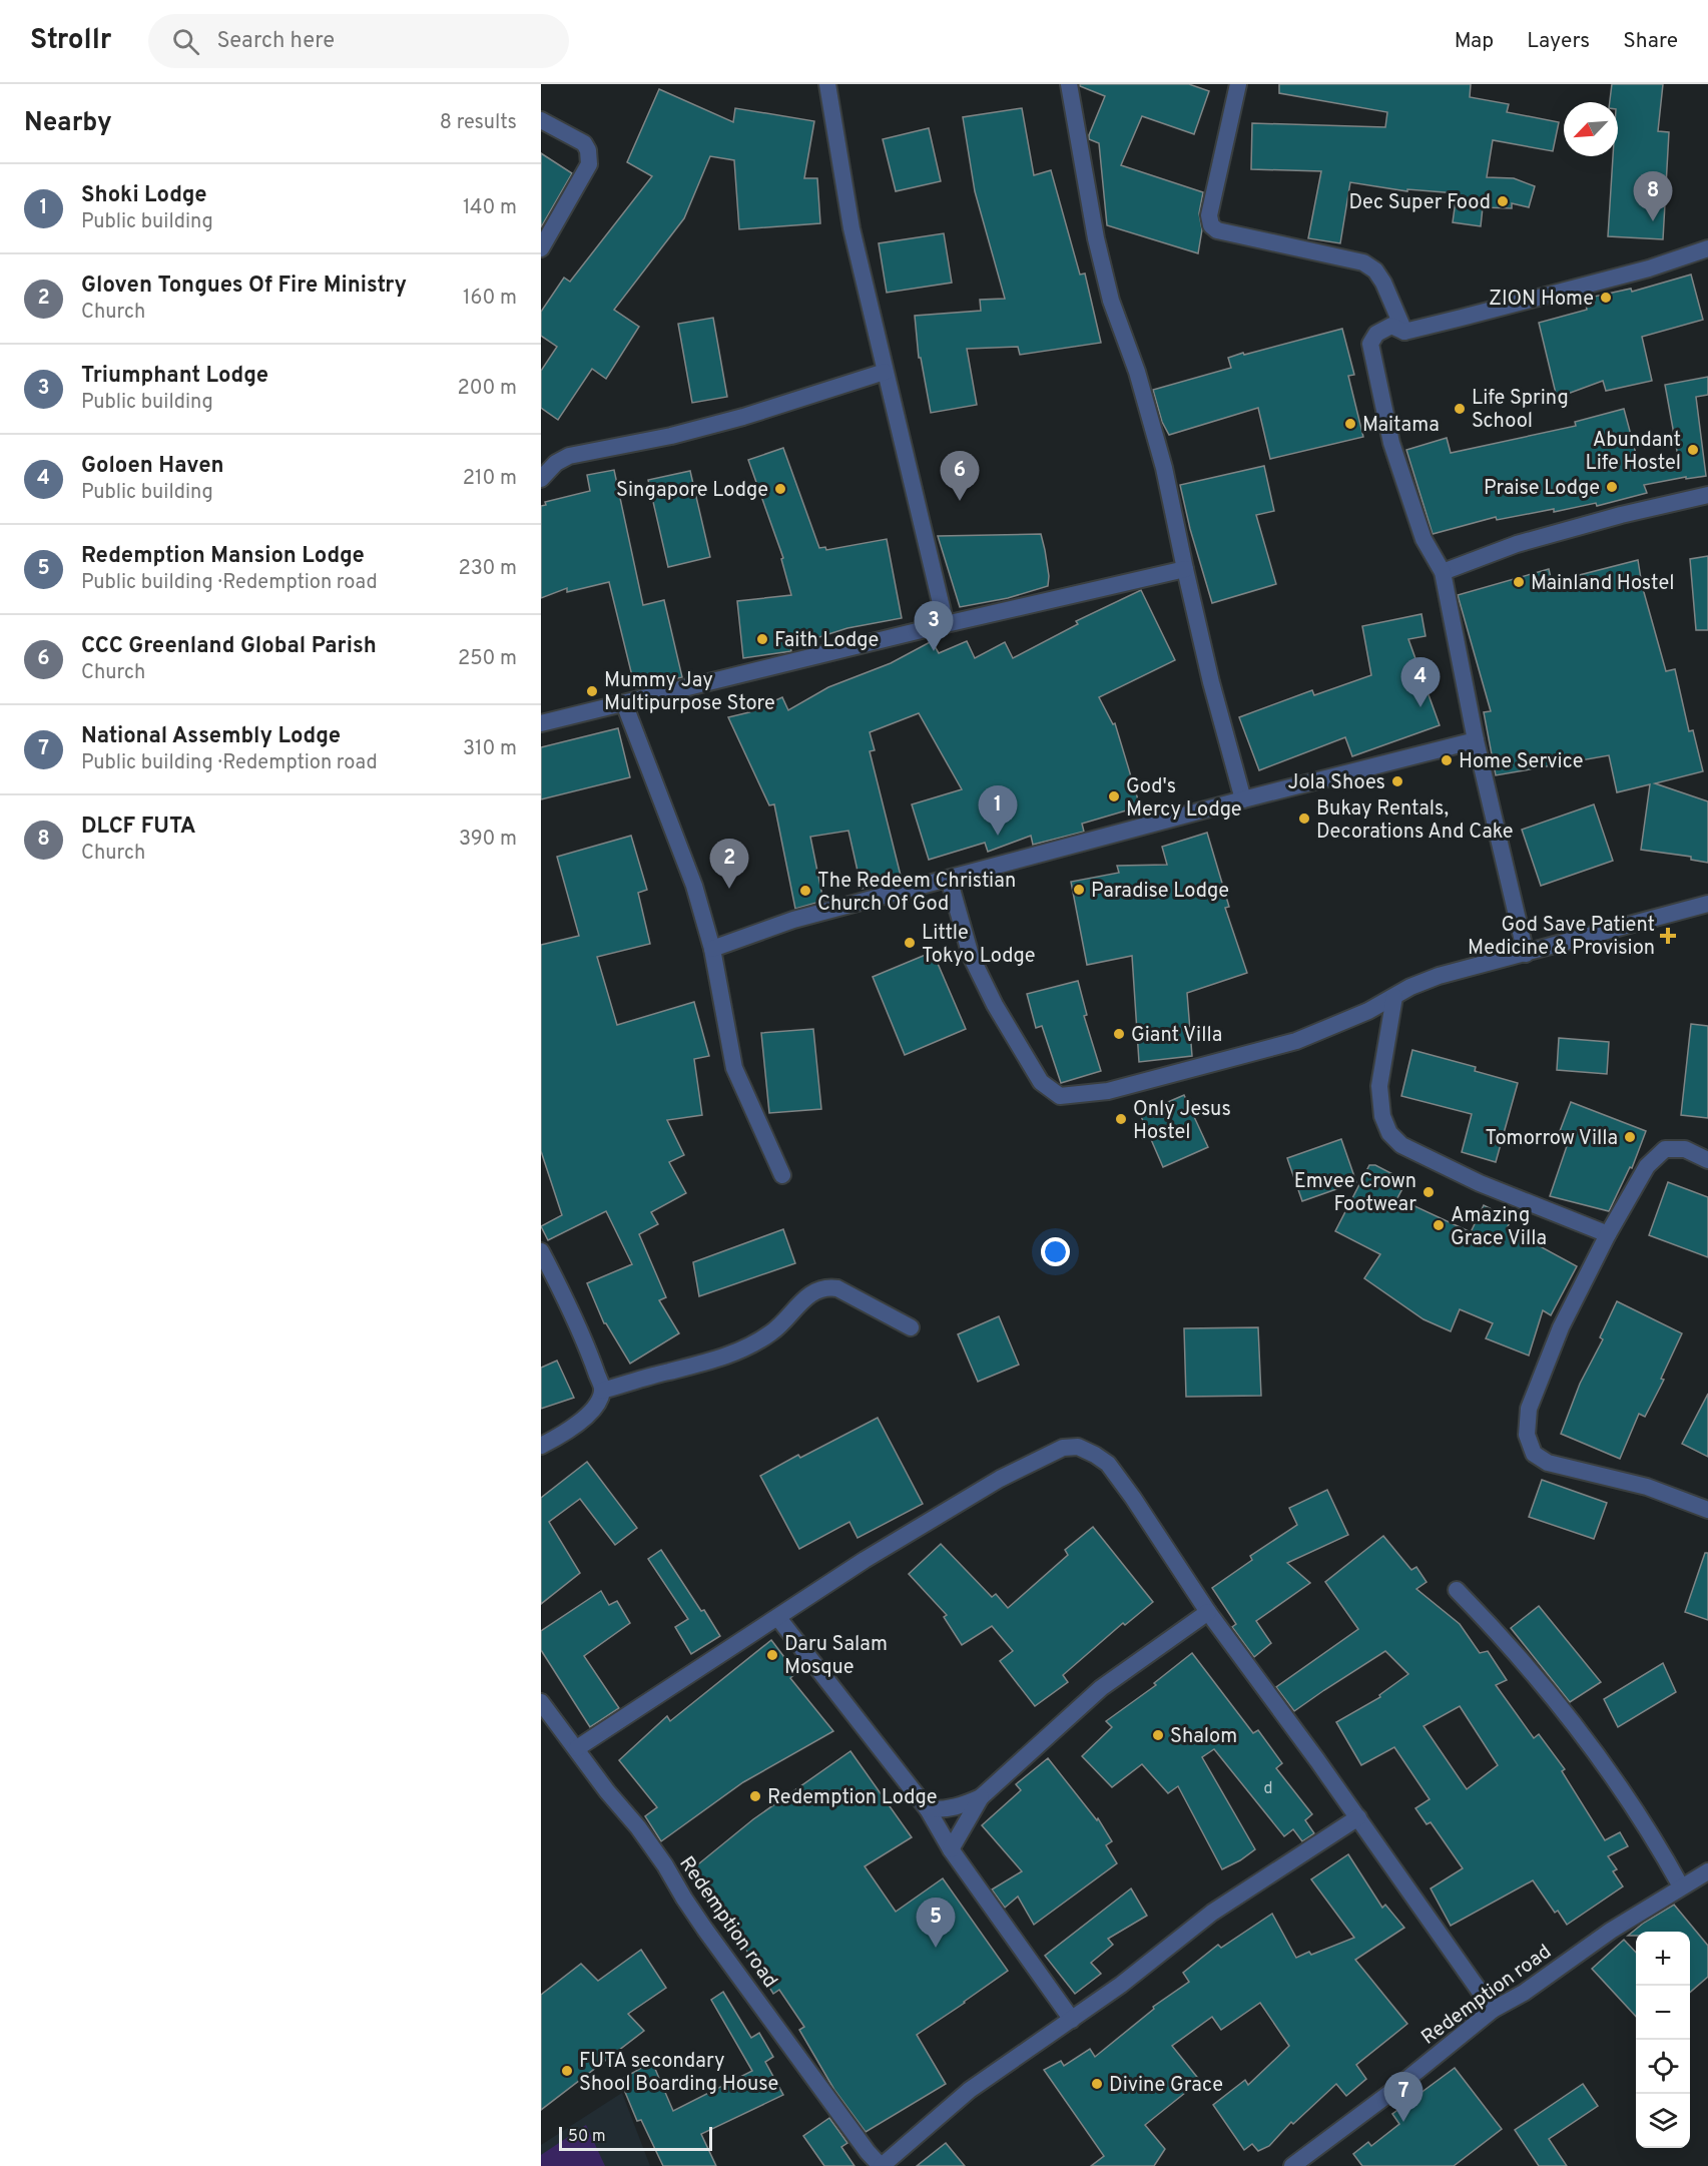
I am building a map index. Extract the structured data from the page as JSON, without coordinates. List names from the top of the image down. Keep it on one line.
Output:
{"streets":{"street":["Redemption road"]},"places":{"other":["Dec Super Food","ZION Home","Life Spring School","Maitama","Abundant Life Hostel","Praise Lodge","Singapore Lodge","Mainland Hostel","Faith Lodge","Mummy Jay Multipurpose Store","Home Service","Jola Shoes","God's Mercy Lodge","Bukay Rentals, Decorations And Cake","Paradise Lodge","The Redeem Christian Church Of God","Little Tokyo Lodge","Giant Villa","Only Jesus Hostel","Tomorrow Villa","Emvee Crown Footwear","Amazing Grace Villa","Daru Salam Mosque","Shalom","Redemption Lodge","FUTA secondary Shool Boarding House","Divine Grace"],"health":["God Save Patient Medicine & Provision"]},"house_numbers":["d"],"scale_bar":"50 m","north":"bottom left","page":{"header":"Strollr","search":"Search here","nav":["Map","Layers","Share"],"heading":["Nearby","8 results"],"list":[{"mark":"1","name":"Shoki Lodge","note":"Public building","value":"140 m"},{"mark":"2","name":"Gloven Tongues Of Fire Ministry","note":"Church","value":"160 m"},{"mark":"3","name":"Triumphant Lodge","note":"Public building","value":"200 m"},{"mark":"4","name":"Goloen Haven","note":"Public building","value":"210 m"},{"mark":"5","name":"Redemption Mansion Lodge","note":"Public building · Redemption road","value":"230 m"},{"mark":"6","name":"CCC Greenland Global Parish","note":"Church","value":"250 m"},{"mark":"7","name":"National Assembly Lodge","note":"Public building · Redemption road","value":"310 m"},{"mark":"8","name":"DLCF FUTA","note":"Church","value":"390 m"}],"pins":["8","6","3","4","1","2","5","7"],"map_buttons":["+","−"],"scale":"50 m"}}
